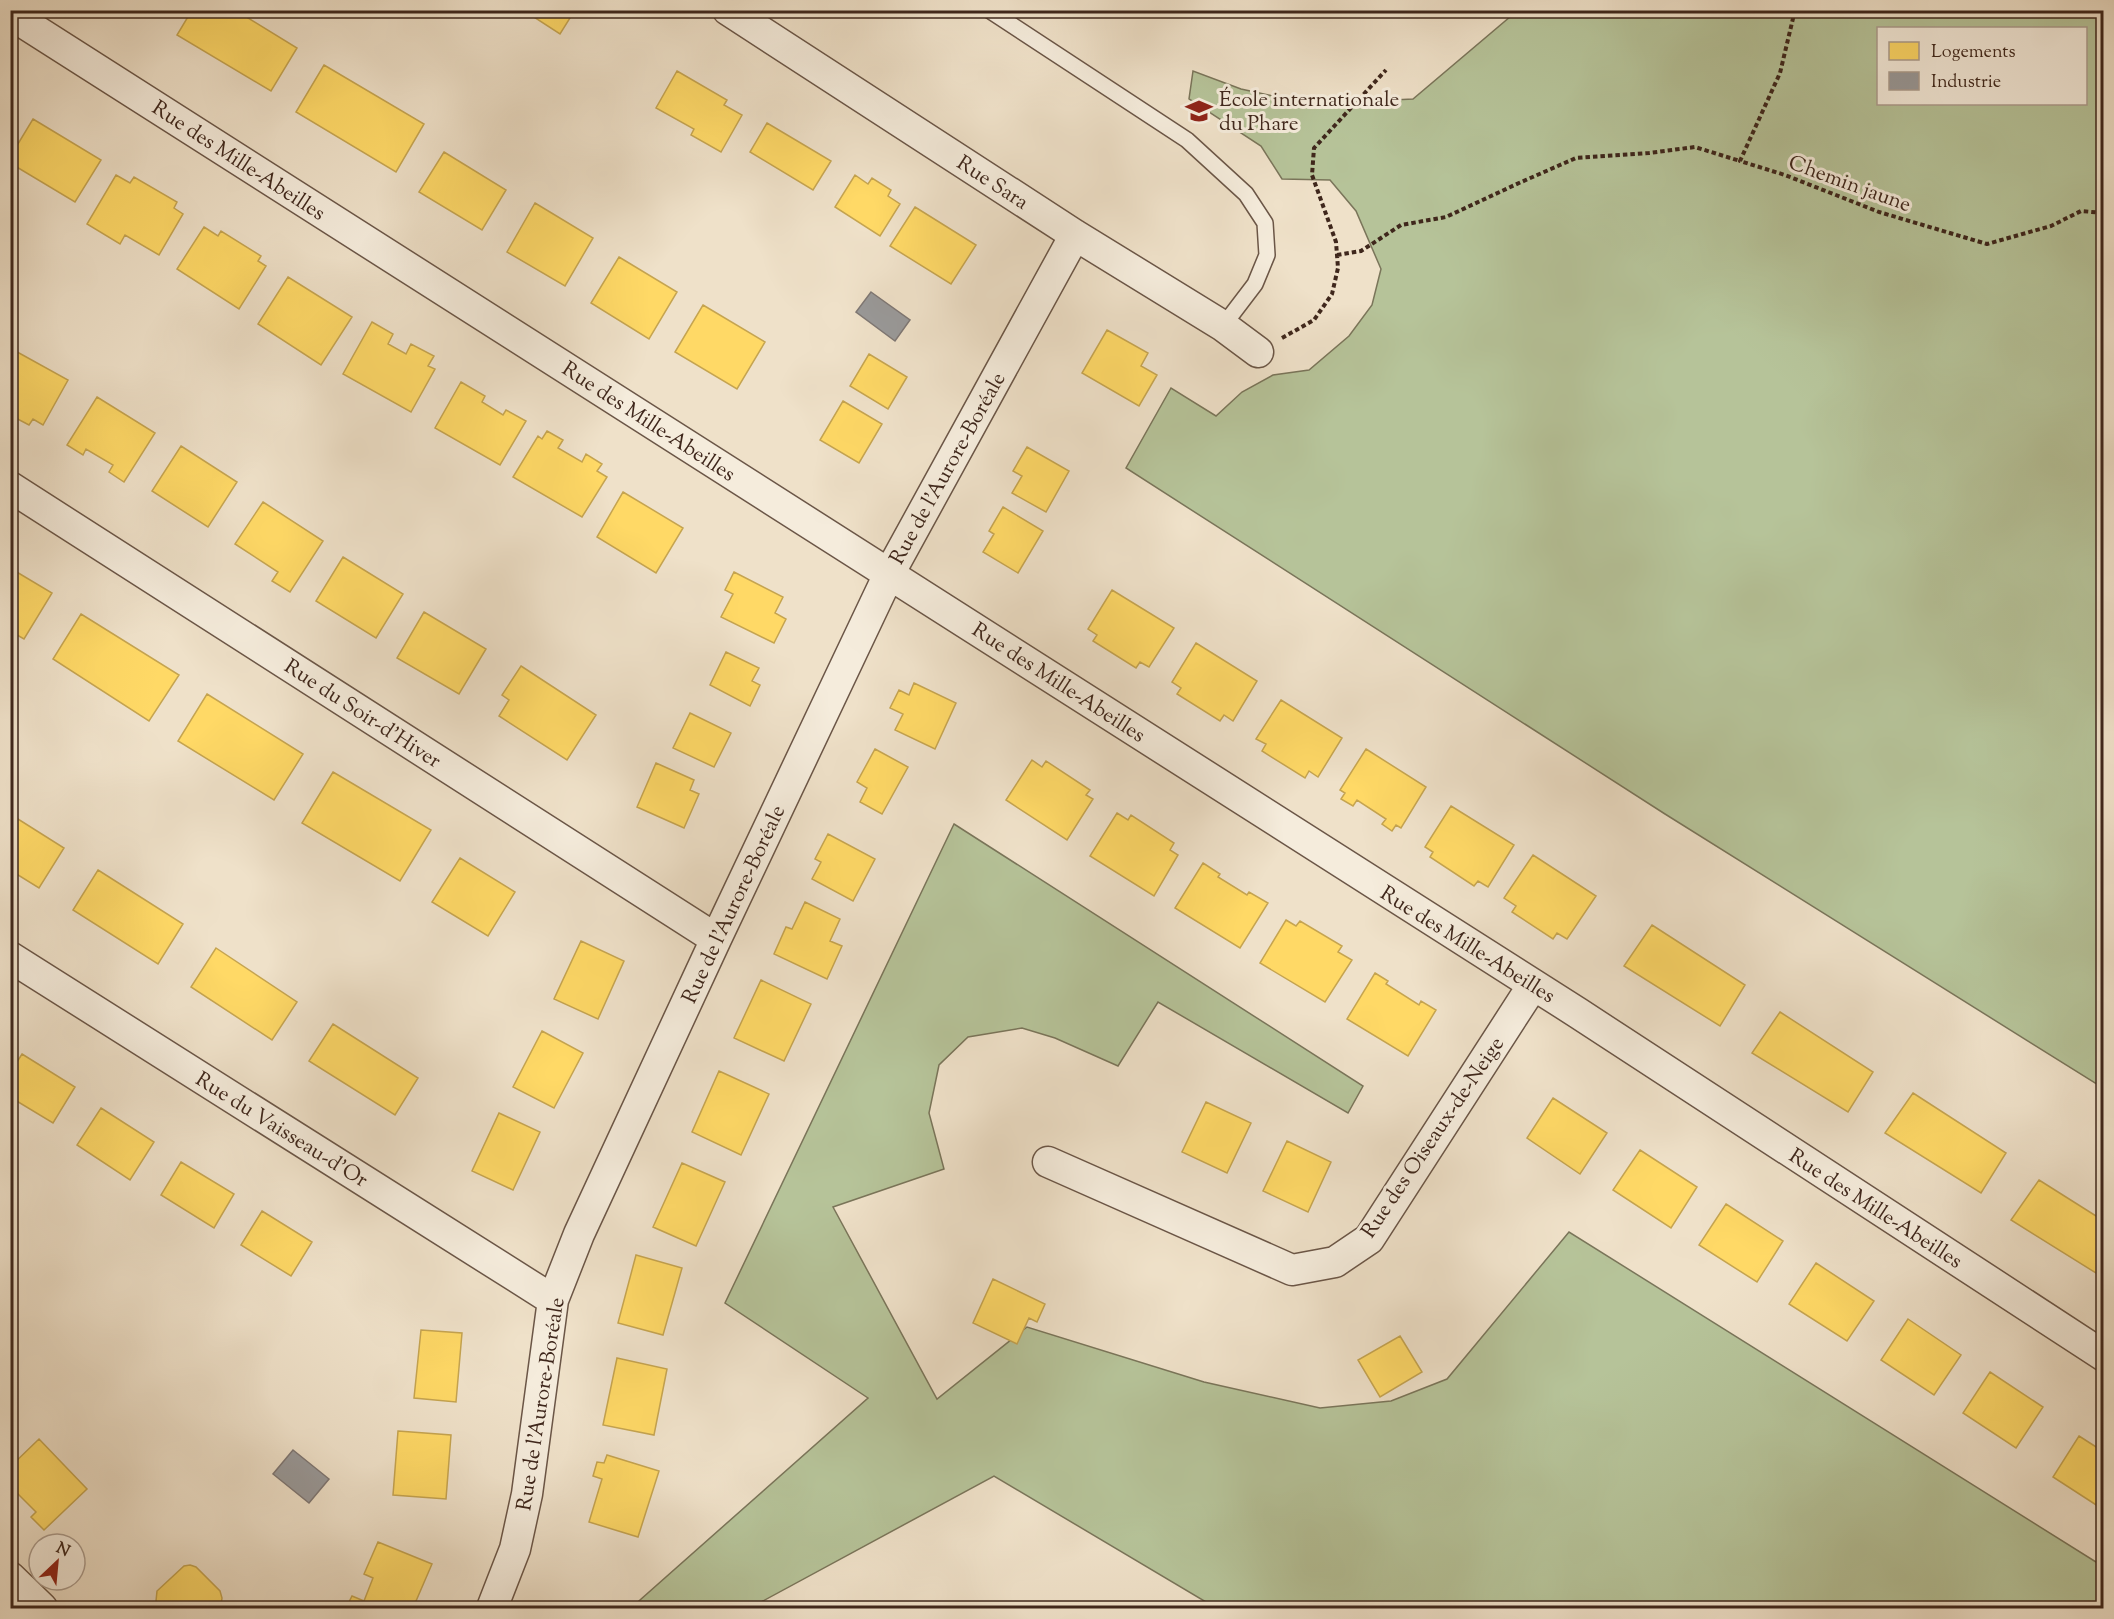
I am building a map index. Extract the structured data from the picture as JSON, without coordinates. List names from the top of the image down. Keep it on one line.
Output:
{"streets":{"street":["Rue des Mille-Abeilles","Rue Sara","Rue de l'Aurore-Boréale","Rue du Soir-d'Hiver","Rue du Vaisseau-d'Or","Rue des Oiseaux-de-Neige"],"path":["Chemin jaune"]},"crossings":[["Rue des Mille-Abeilles","Rue de l'Aurore-Boréale"],["Rue des Mille-Abeilles","Rue des Oiseaux-de-Neige"],["Rue Sara","Rue de l'Aurore-Boréale"],["Rue de l'Aurore-Boréale","Rue du Soir-d'Hiver"],["Rue de l'Aurore-Boréale","Rue du Vaisseau-d'Or"]],"places":{"school or university":["École internationale du Phare"]},"legend":["Logements","Industrie"],"north":"top right"}
